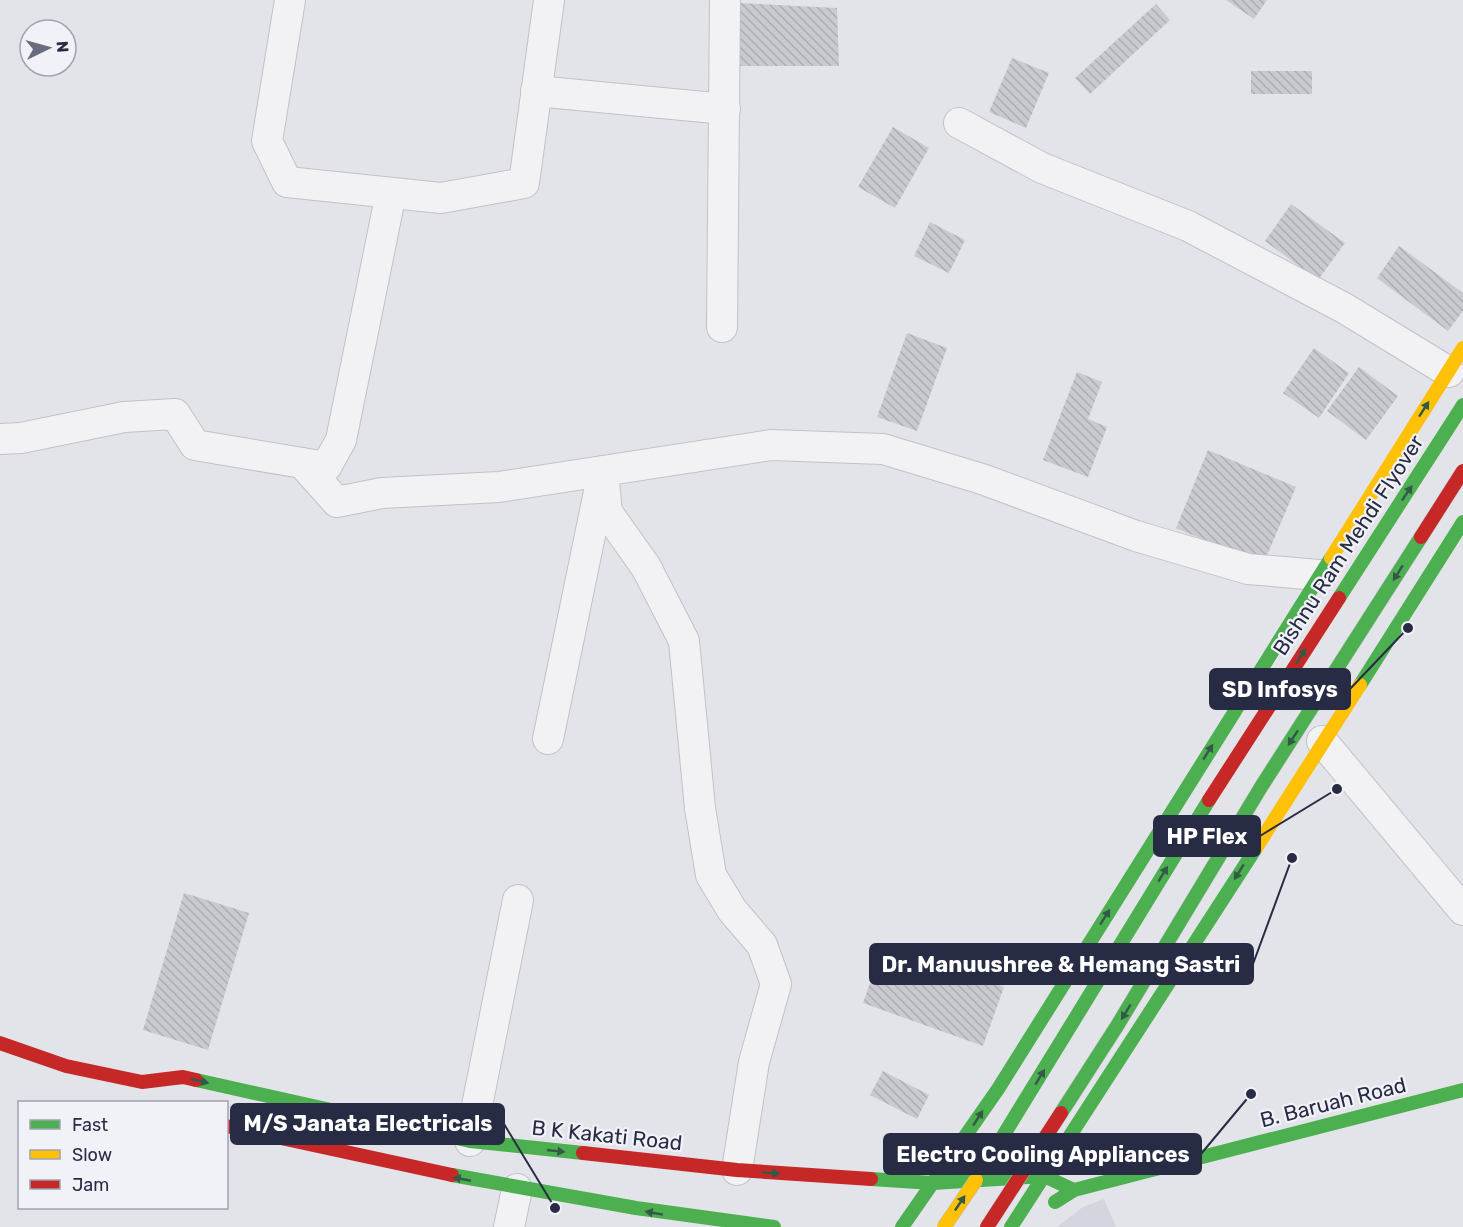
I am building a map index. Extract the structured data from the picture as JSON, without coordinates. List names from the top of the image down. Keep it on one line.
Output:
{"streets":{"main road":["Bishnu Ram Mehdi Flyover","B. Baruah Road","B K Kakati Road"]},"crossings":[["B. Baruah Road","B K Kakati Road"]],"places":["SD Infosys","HP Flex","Dr. Manuushree & Hemang Sastri","Electro Cooling Appliances","M/S Janata Electricals"],"legend":["Fast","Slow","Jam"],"north":"right"}
